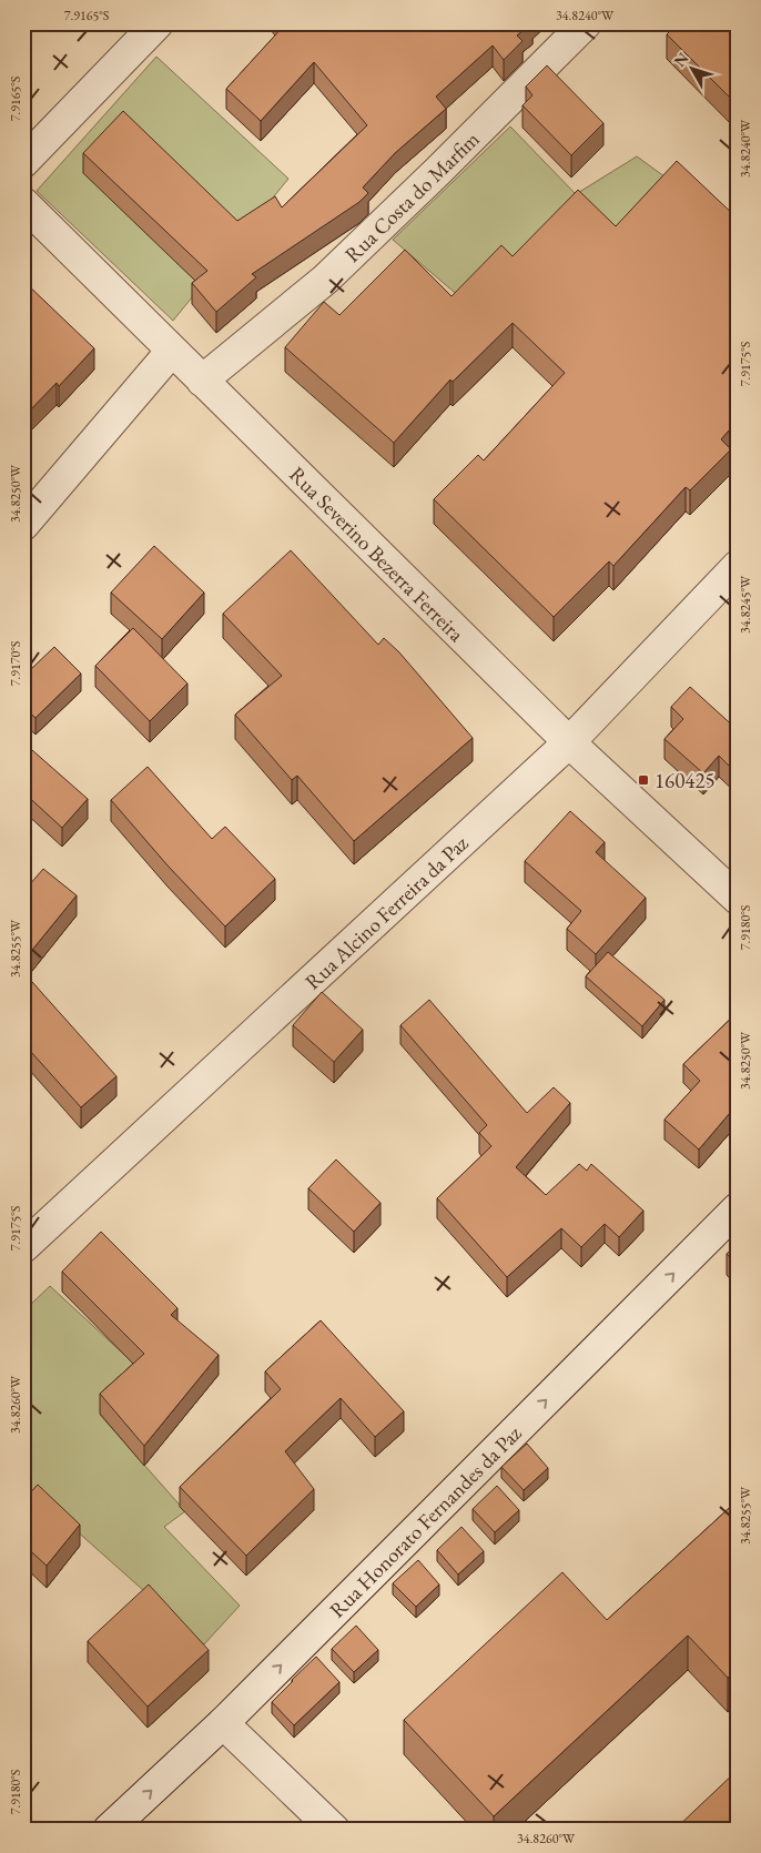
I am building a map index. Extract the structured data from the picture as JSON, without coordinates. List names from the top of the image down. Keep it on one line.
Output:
{"streets":{"street":["Rua Costa do Marfim","Rua Severino Bezerra Ferreira","Rua Alcino Ferreira da Paz","Rua Honorato Fernandes da Paz"]},"crossings":[["Rua Costa do Marfim","Rua Severino Bezerra Ferreira"],["Rua Severino Bezerra Ferreira","Rua Alcino Ferreira da Paz"]],"one_way":["Rua Honorato Fernandes da Paz"],"places":{"transit":["160425"]},"north":"top left","coordinates":["7.9165°S","34.8240°W","7.9175°S","34.8250°W","34.8245°W","7.9170°S","7.9180°S","34.8255°W","34.8260°W"]}
